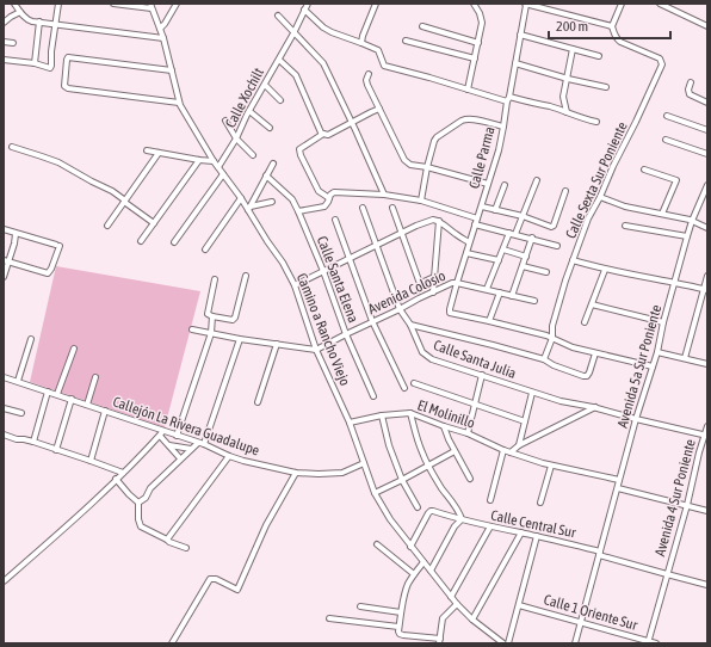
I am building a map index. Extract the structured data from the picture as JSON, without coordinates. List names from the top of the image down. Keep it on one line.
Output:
{"streets":{"street":["Calle Xochilt","Calle Parma","Calle Sexta Sur Poniente","Calle Santa Elena","Avenida Colosio","Camino a Rancho Viejo","Calle Santa Julia","Avenida 5a Sur Poniente","El Molinillo","Callejón La Rivera Guadalupe","Avenida 4 Sur Poniente","Calle Central Sur","Calle 1 Oriente Sur"]},"crossings":[["Calle Xochilt","Camino a Rancho Viejo"],["Calle Parma","Avenida Colosio"],["Calle Santa Elena","Avenida Colosio"],["Avenida Colosio","Camino a Rancho Viejo"],["Avenida Colosio","Calle Santa Julia"],["Camino a Rancho Viejo","El Molinillo"],["Camino a Rancho Viejo","Callejón La Rivera Guadalupe"],["Camino a Rancho Viejo","Calle Central Sur"],["Calle Santa Julia","Avenida 5a Sur Poniente"],["Calle Santa Julia","Avenida 4 Sur Poniente"],["Avenida 5a Sur Poniente","El Molinillo"],["Avenida 5a Sur Poniente","Calle Central Sur"],["Avenida 5a Sur Poniente","Calle 1 Oriente Sur"],["Avenida 4 Sur Poniente","Calle Central Sur"],["Avenida 4 Sur Poniente","Calle 1 Oriente Sur"]],"scale_bar":"200 m"}
